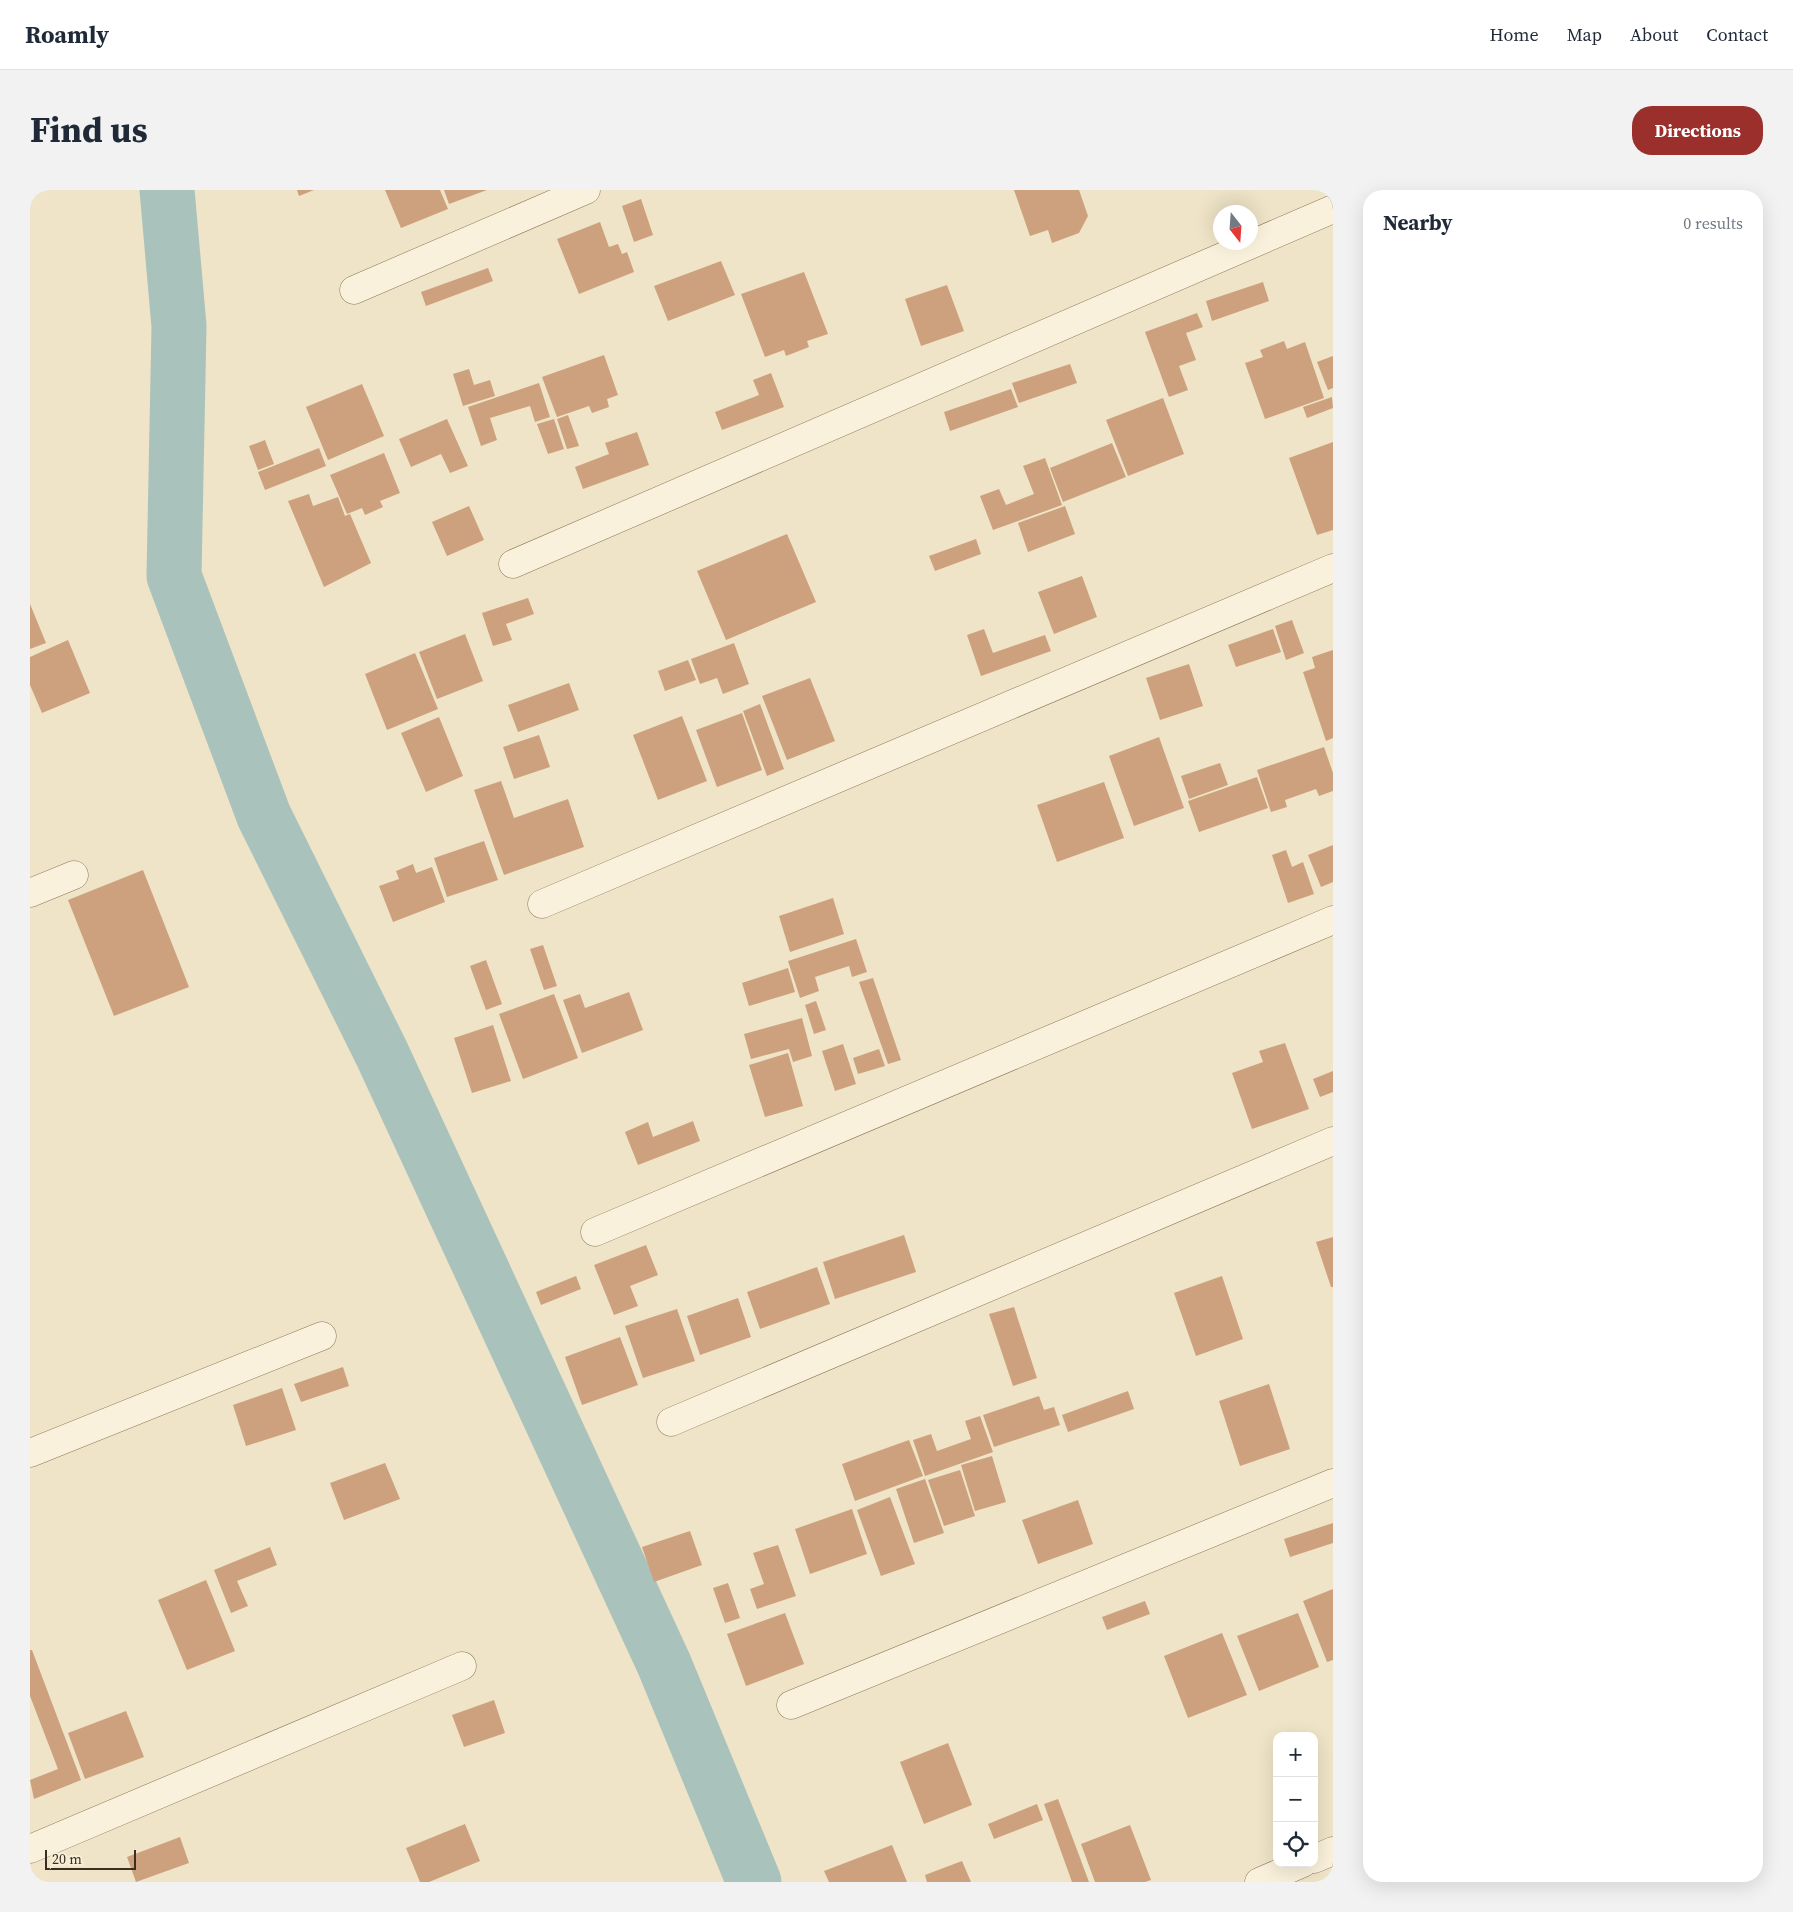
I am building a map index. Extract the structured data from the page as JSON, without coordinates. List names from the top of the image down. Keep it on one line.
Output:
{"scale_bar":"20 m","north":"bottom","page":{"header":"Roamly","nav":["Home","Map","About","Contact"],"title":"Find us","buttons":"Directions","heading":["Nearby","0 results"],"map_buttons":["+","−"],"scale":"20 m"}}
